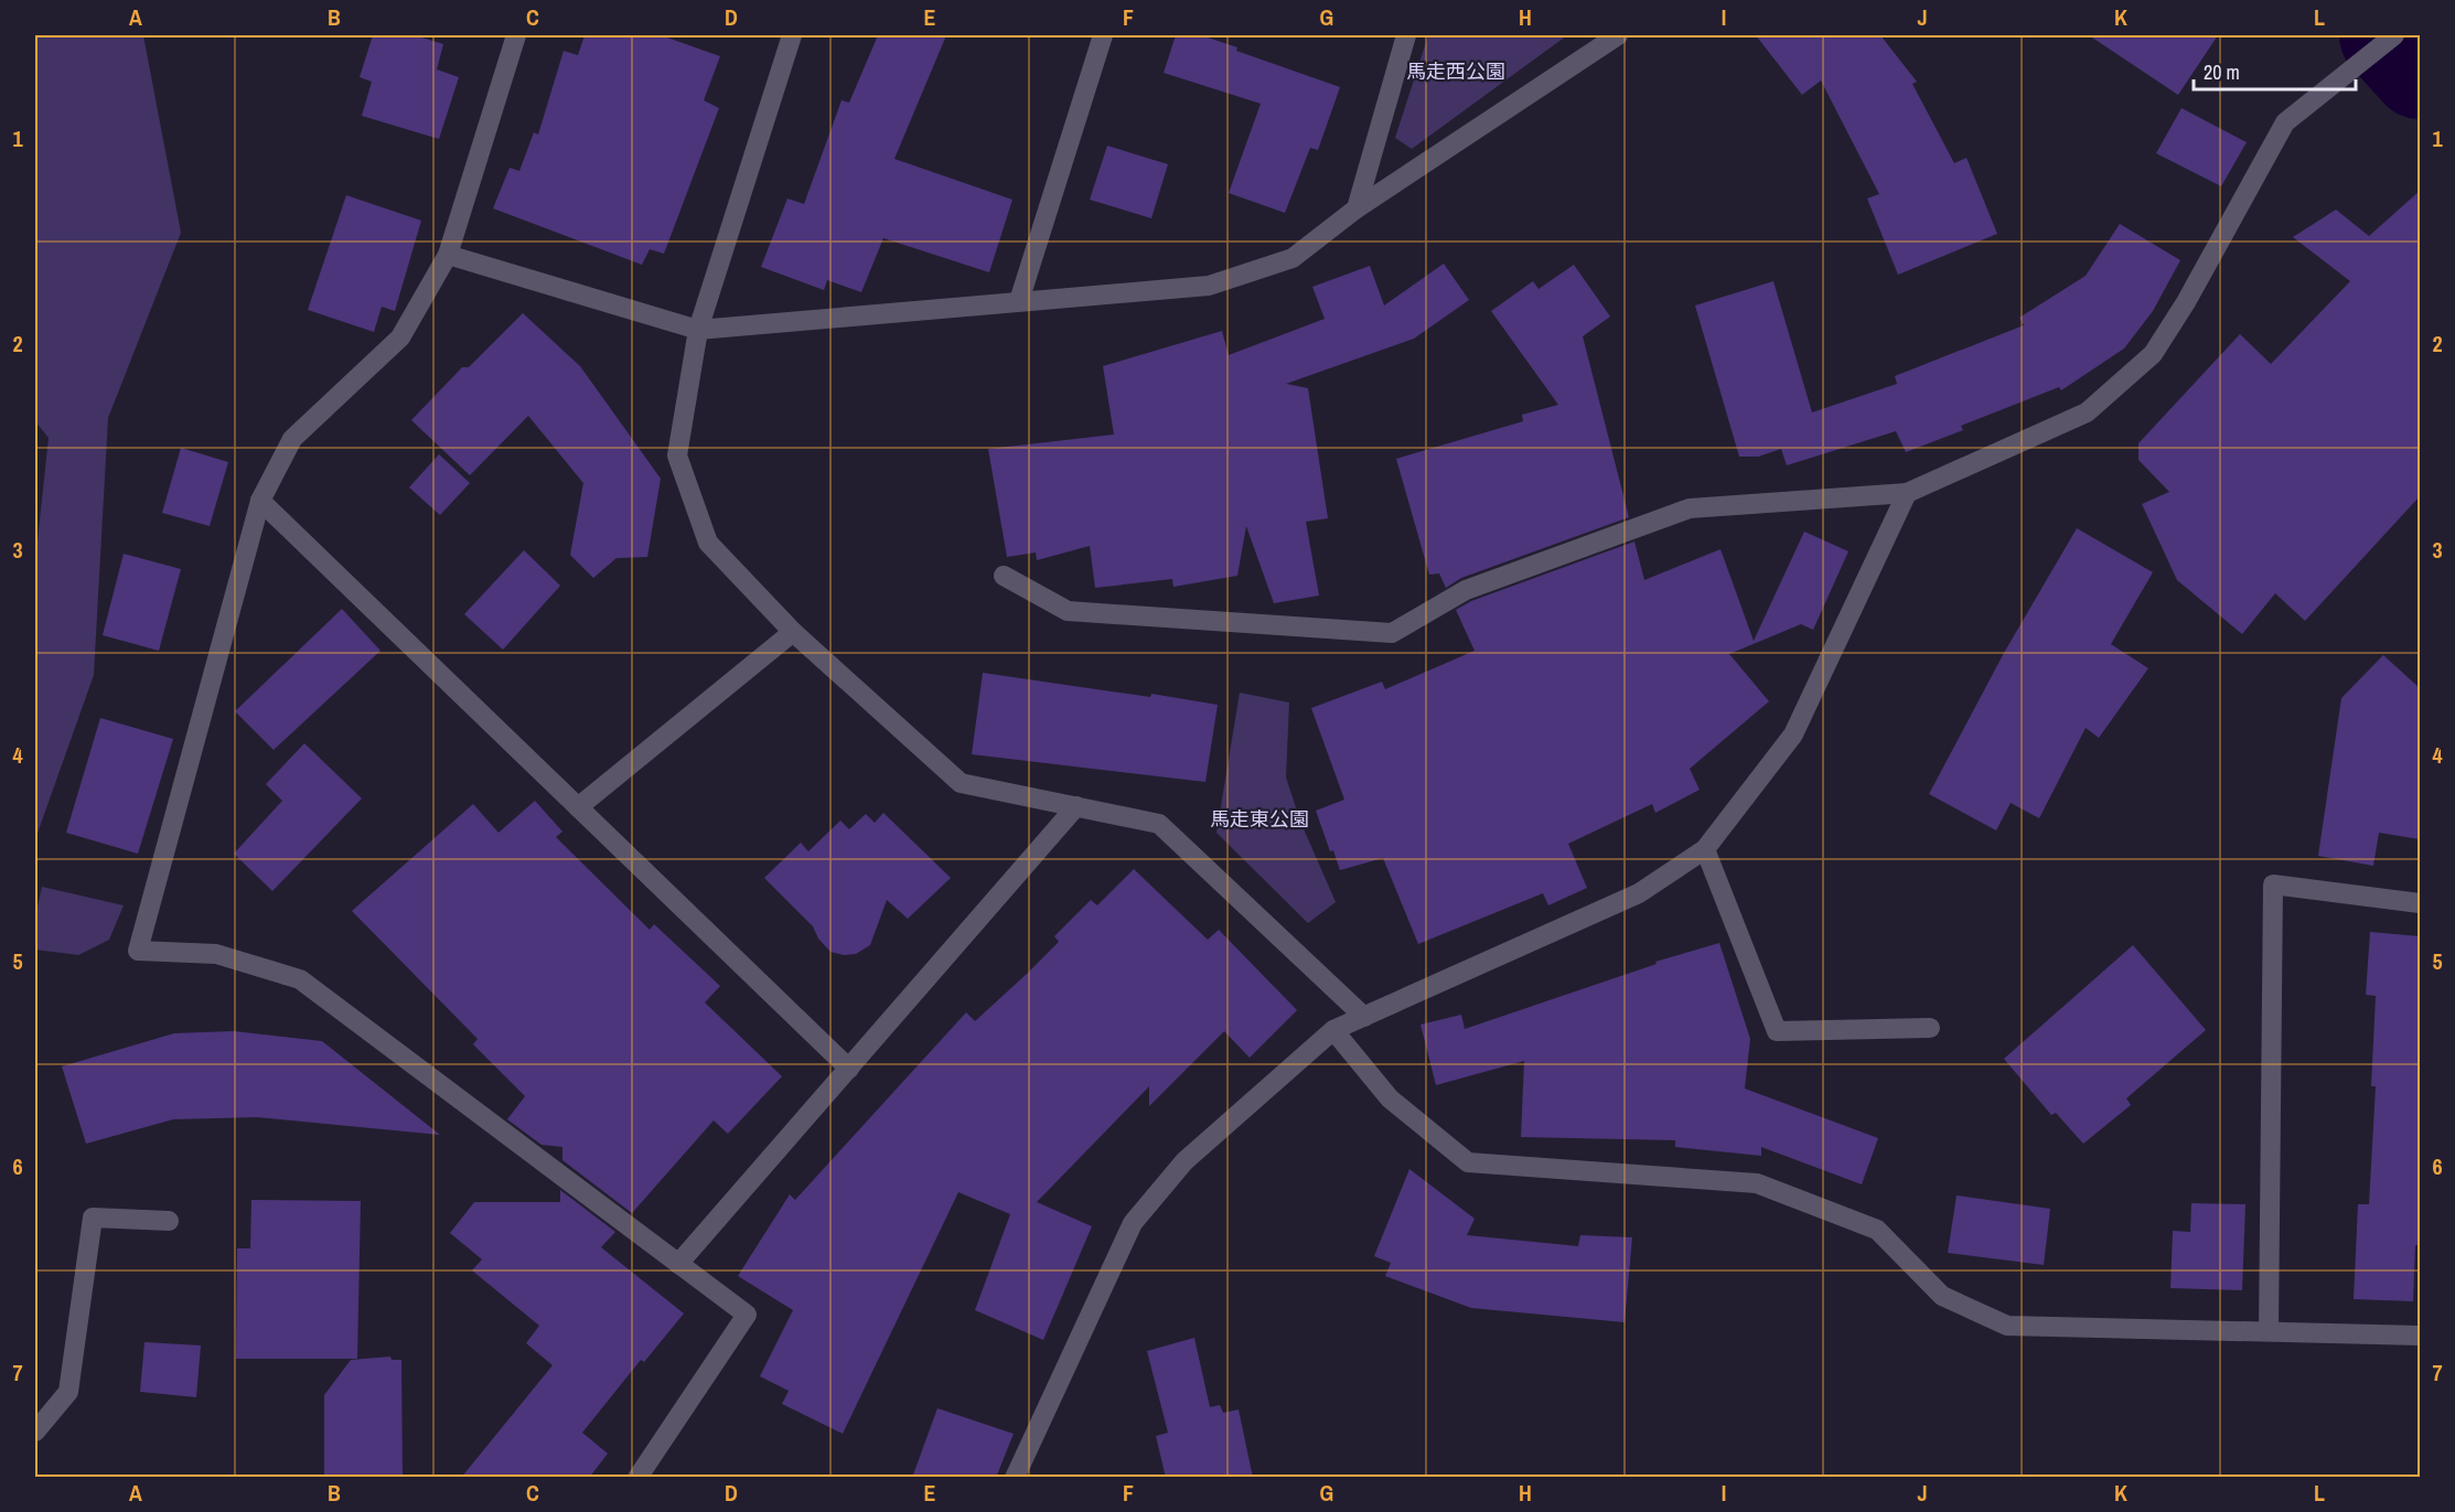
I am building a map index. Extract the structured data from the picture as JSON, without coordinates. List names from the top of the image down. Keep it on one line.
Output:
{"parks":["馬走西公園","馬走東公園"],"scale_bar":"20 m","grid":{"columns":["A","B","C","D","E","F","G","H","I","J","K","L"],"rows":["1","2","3","4","5","6","7"]}}
